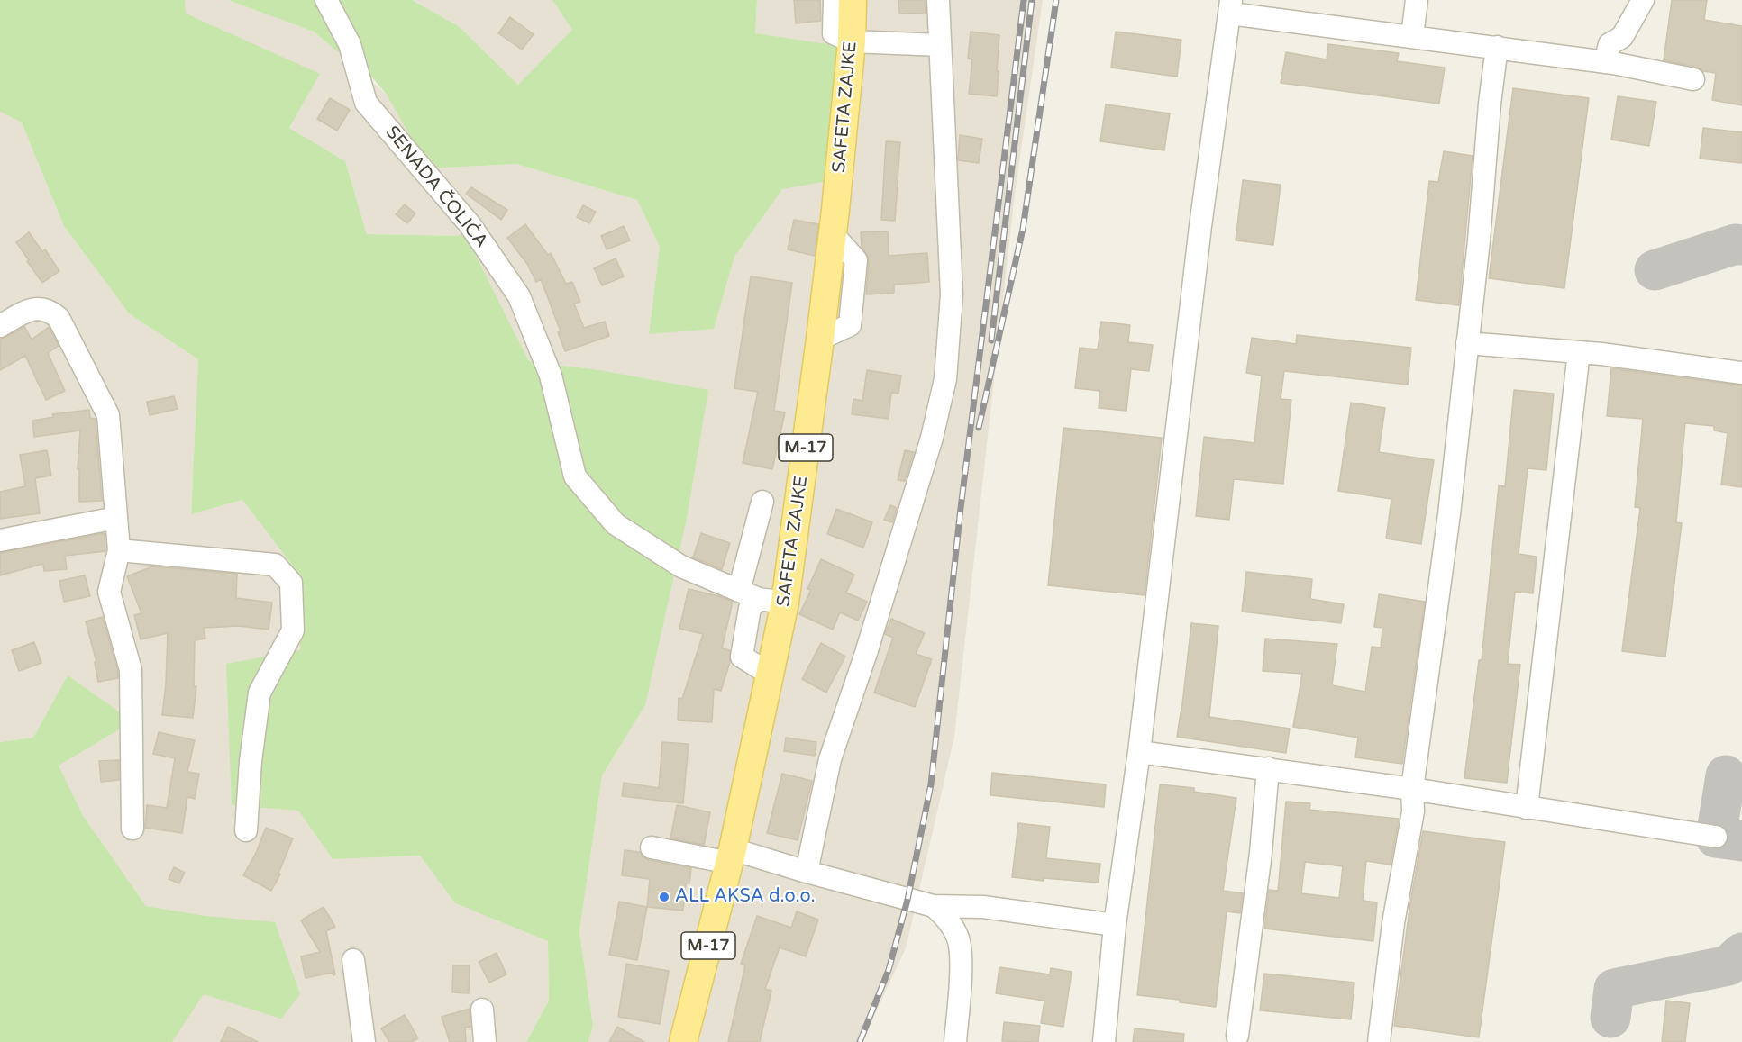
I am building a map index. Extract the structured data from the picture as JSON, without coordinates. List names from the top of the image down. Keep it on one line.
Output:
{"streets":{"main road":["SAFETA ZAJKE","M-17"],"street":["SENADA ČOLIĆA"]},"crossings":[["SAFETA ZAJKE","SENADA ČOLIĆA"]],"places":["ALL AKSA d.o.o."]}
